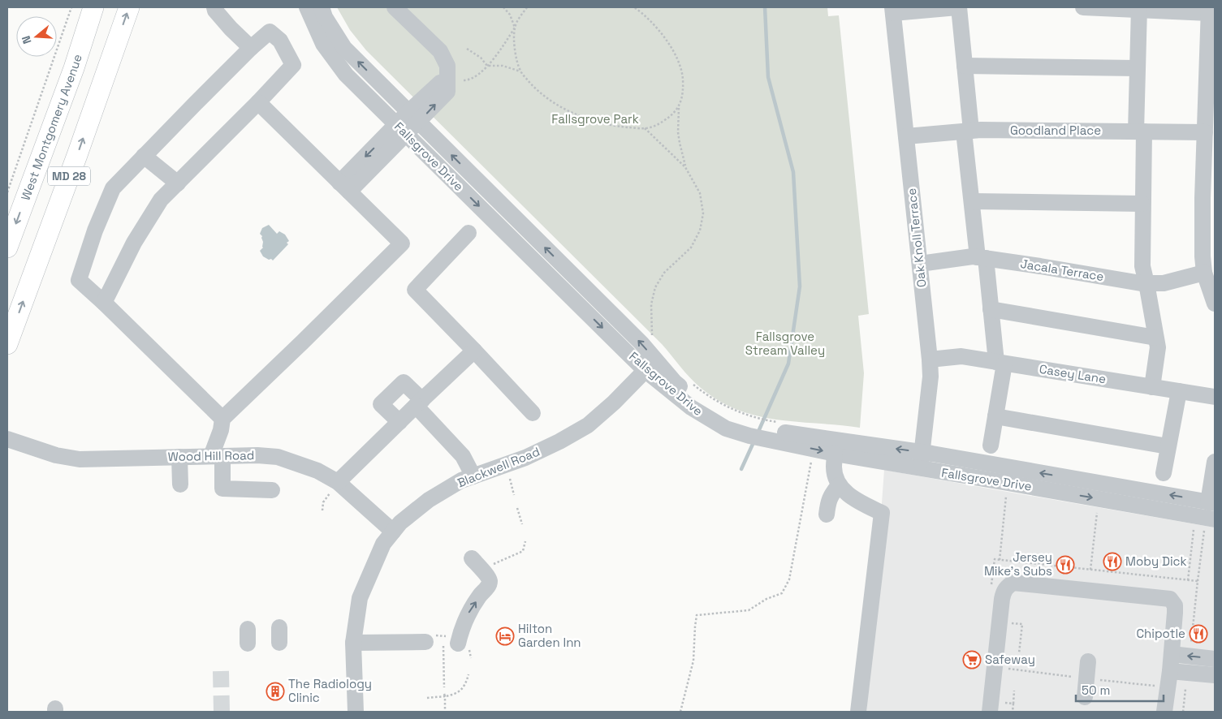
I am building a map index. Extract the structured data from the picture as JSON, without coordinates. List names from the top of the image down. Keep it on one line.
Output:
{"streets":{"main road":["West Montgomery Avenue","MD 28"],"street":["Goodland Place","Fallsgrove Drive","Oak Knoll Terrace","Jacala Terrace","Casey Lane","Wood Hill Road","Blackwell Road"]},"crossings":[["Goodland Place","Oak Knoll Terrace"],["Fallsgrove Drive","Oak Knoll Terrace"],["Fallsgrove Drive","Blackwell Road"],["Oak Knoll Terrace","Jacala Terrace"],["Oak Knoll Terrace","Casey Lane"],["Wood Hill Road","Blackwell Road"]],"parks":["Fallsgrove Park","Fallsgrove Stream Valley"],"places":{"restaurant":["Moby Dick","Jersey Mike's Subs","Chipotle"],"hotel":["Hilton Garden Inn"],"supermarket":["Safeway"],"building":["The Radiology Clinic"]},"scale_bar":"50 m","north":"left"}
